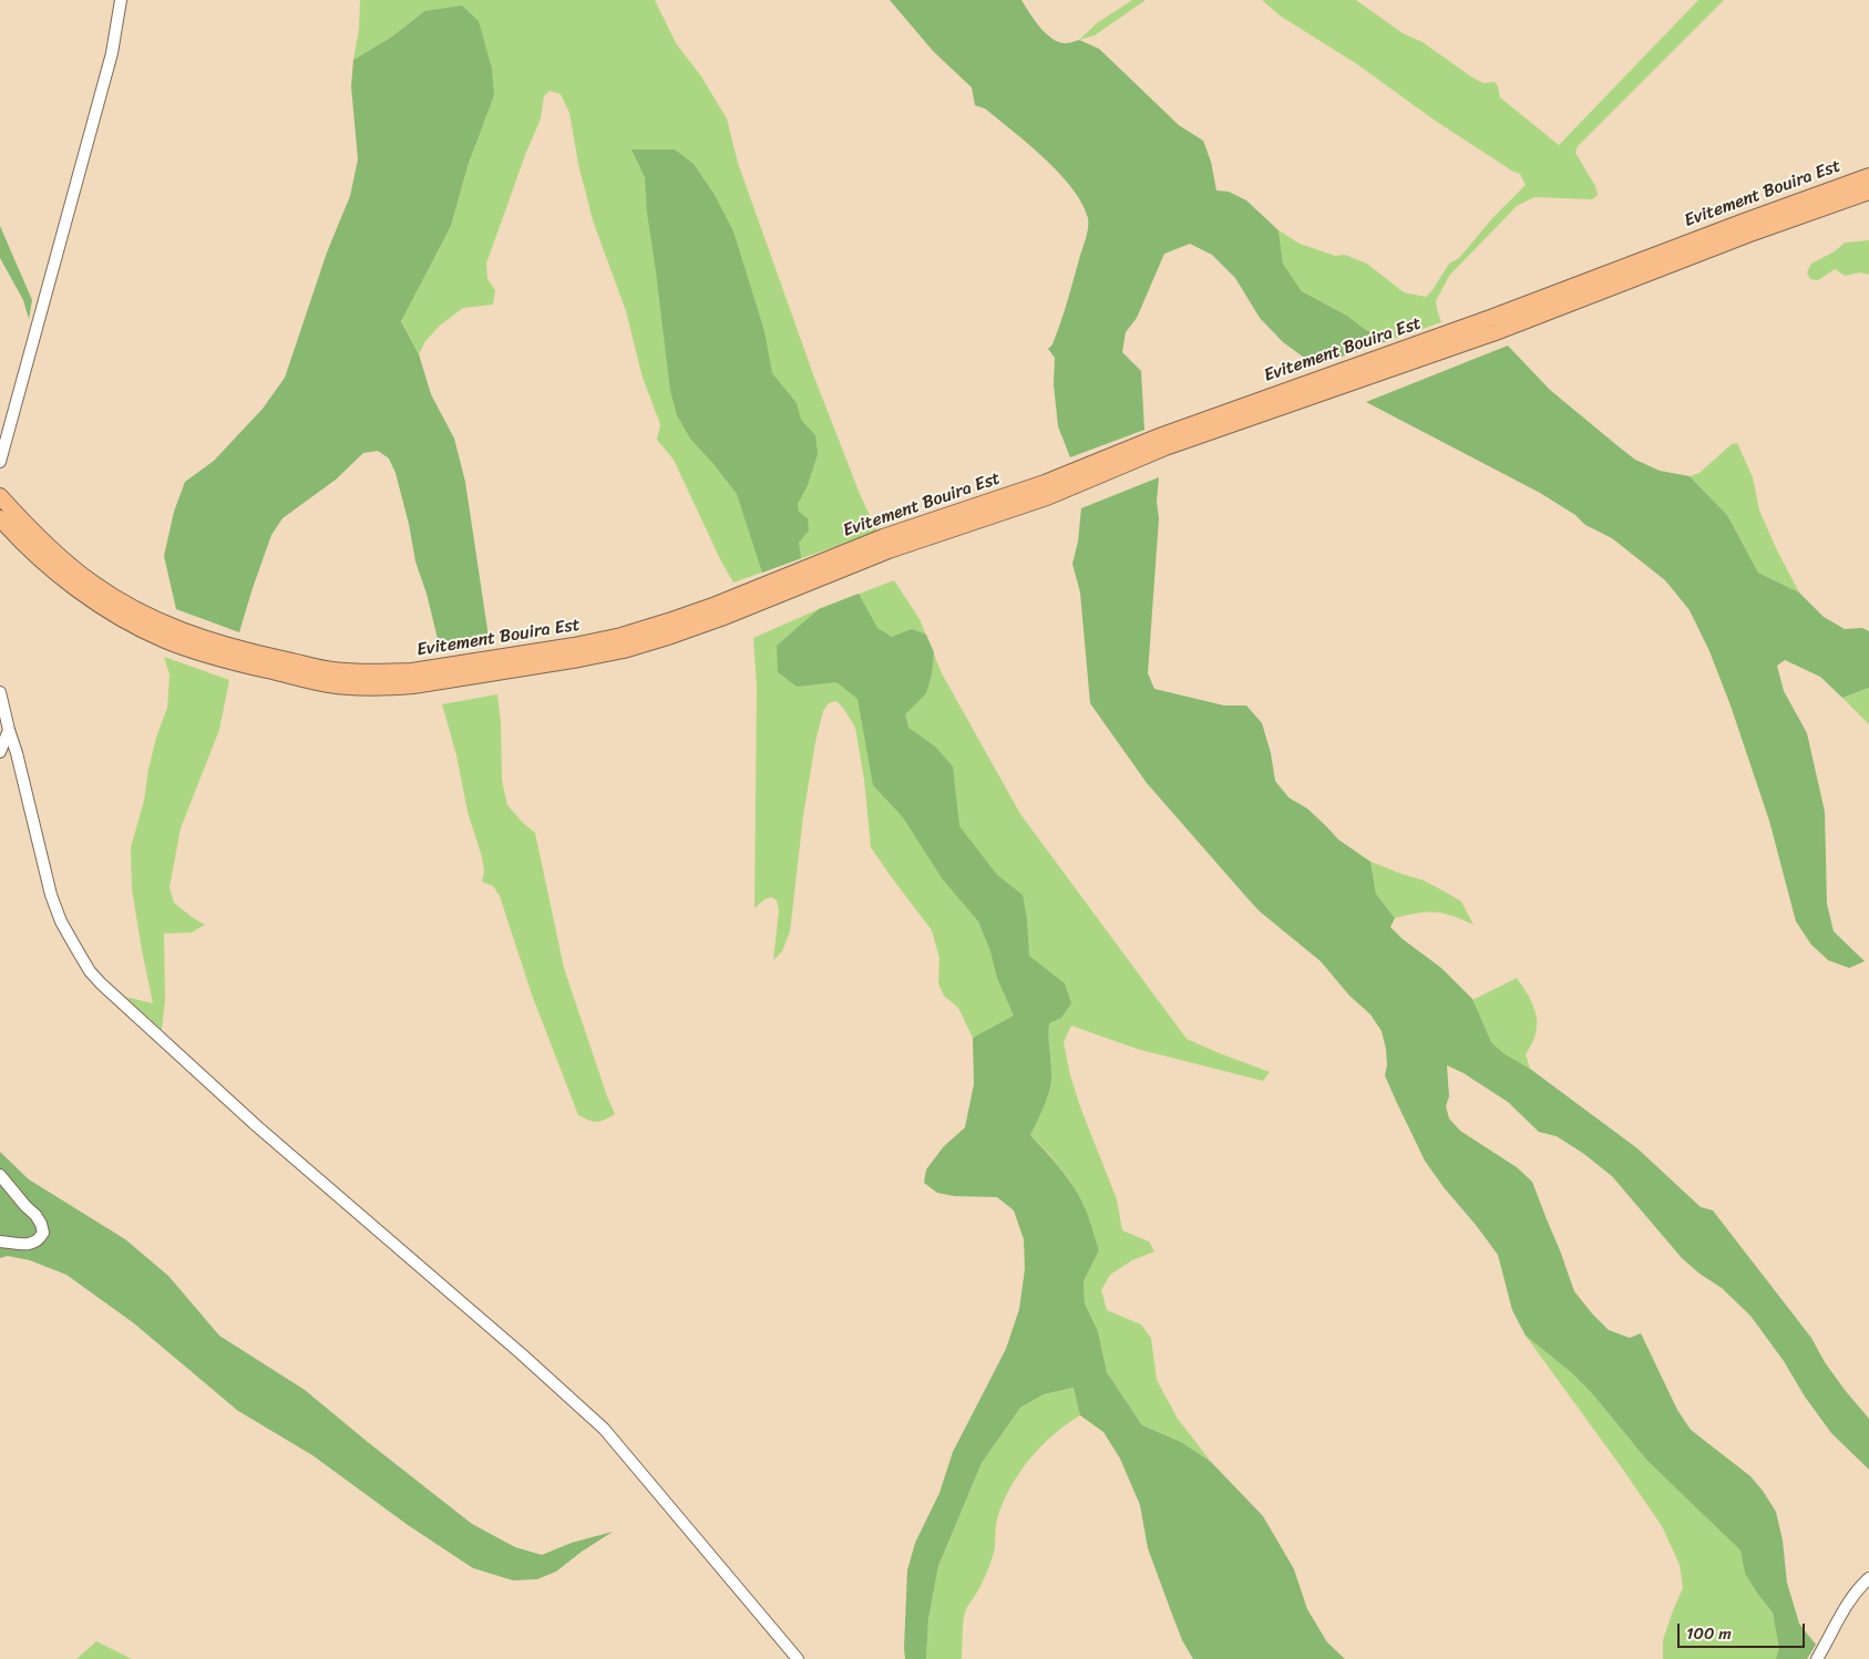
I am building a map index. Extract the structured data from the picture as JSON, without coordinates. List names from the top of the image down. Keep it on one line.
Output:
{"streets":{"highway":["Evitement Bouira Est"]},"scale_bar":"100 m"}
